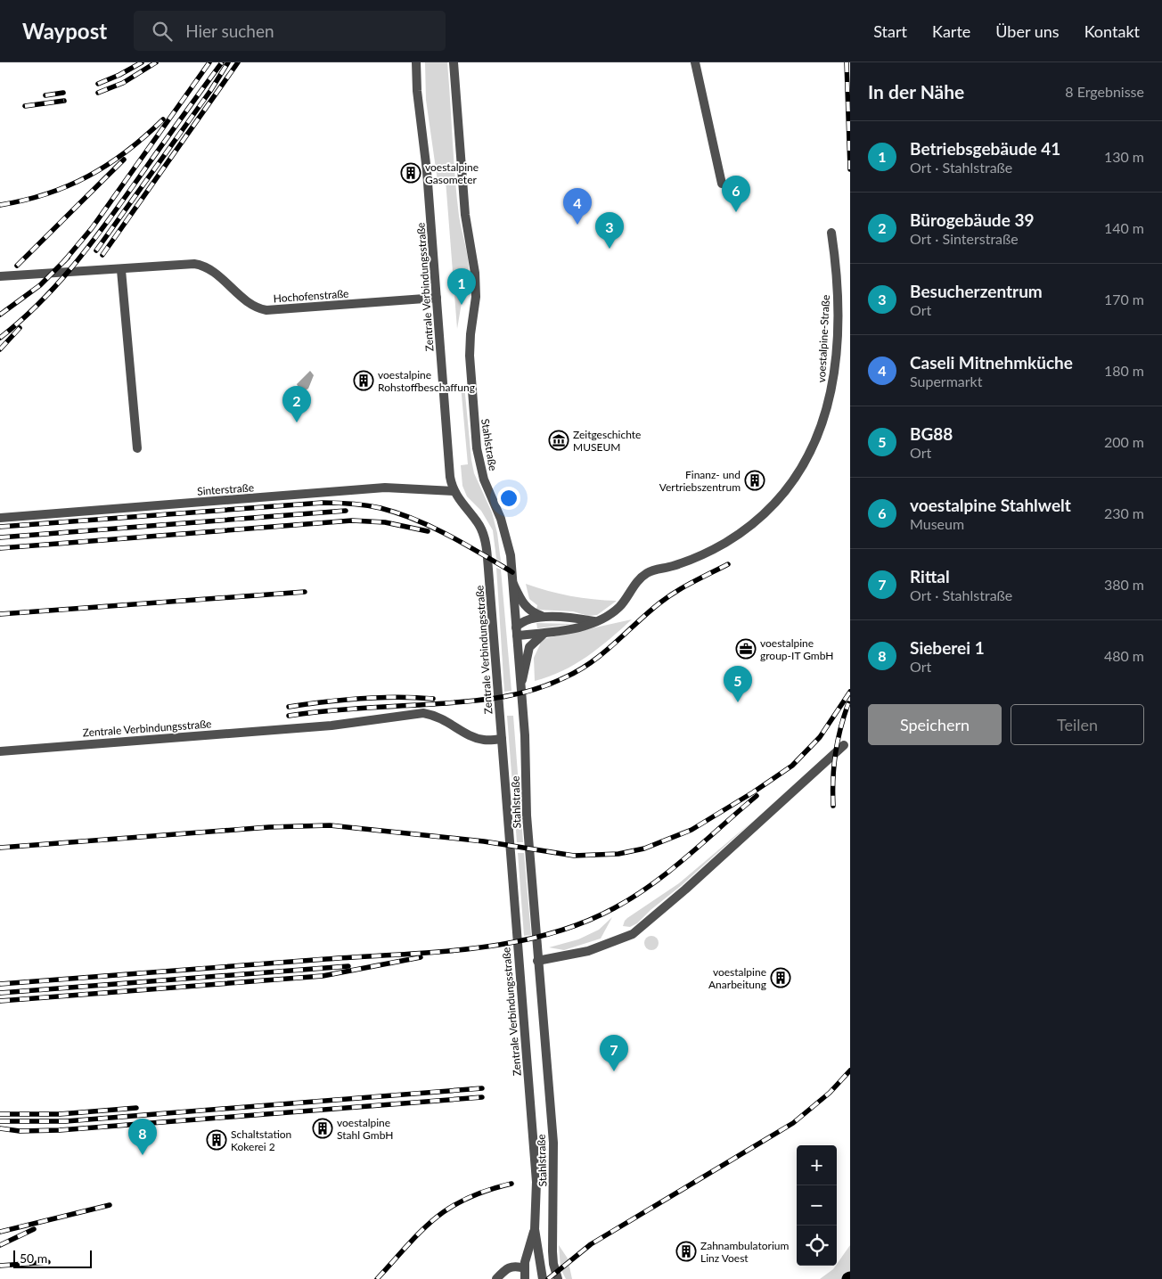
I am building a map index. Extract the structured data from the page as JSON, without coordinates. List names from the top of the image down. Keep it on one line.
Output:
{"streets":{"street":["Zentrale Verbindungsstraße","Hochofenstraße","voestalpine-Straße","Stahlstraße","Sinterstraße"]},"crossings":[["Zentrale Verbindungsstraße","Hochofenstraße"],["Zentrale Verbindungsstraße","Sinterstraße"],["voestalpine-Straße","Stahlstraße"]],"places":{"building":["voestalpine Gasometer","voestalpine Rohstoffbeschaffung","Finanz- und Vertriebszentrum","voestalpine Anarbeitung","voestalpine Stahl GmbH","Schaltstation Kokerei 2","Zahnambulatorium Linz Voest"],"museum":["Zeitgeschichte MUSEUM"],"office":["voestalpine group-IT GmbH"]},"scale_bar":"50 m","page":{"header":"Waypost","search":"Hier suchen","nav":["Start","Karte","Über uns","Kontakt"],"heading":["In der Nähe","8 Ergebnisse"],"list":[{"mark":"1","name":"Betriebsgebäude 41","note":"Ort · Stahlstraße","value":"130 m"},{"mark":"2","name":"Bürogebäude 39","note":"Ort · Sinterstraße","value":"140 m"},{"mark":"3","name":"Besucherzentrum","note":"Ort","value":"170 m"},{"mark":"4","name":"Caseli Mitnehmküche","note":"Supermarkt","value":"180 m"},{"mark":"5","name":"BG88","note":"Ort","value":"200 m"},{"mark":"6","name":"voestalpine Stahlwelt","note":"Museum","value":"230 m"},{"mark":"7","name":"Rittal","note":"Ort · Stahlstraße","value":"380 m"},{"mark":"8","name":"Sieberei 1","note":"Ort","value":"480 m"}],"pins":["6","4","3","1","2","5","7","8"],"buttons":["Speichern","Teilen"],"map_buttons":["+","−"],"scale":"50 m"}}
